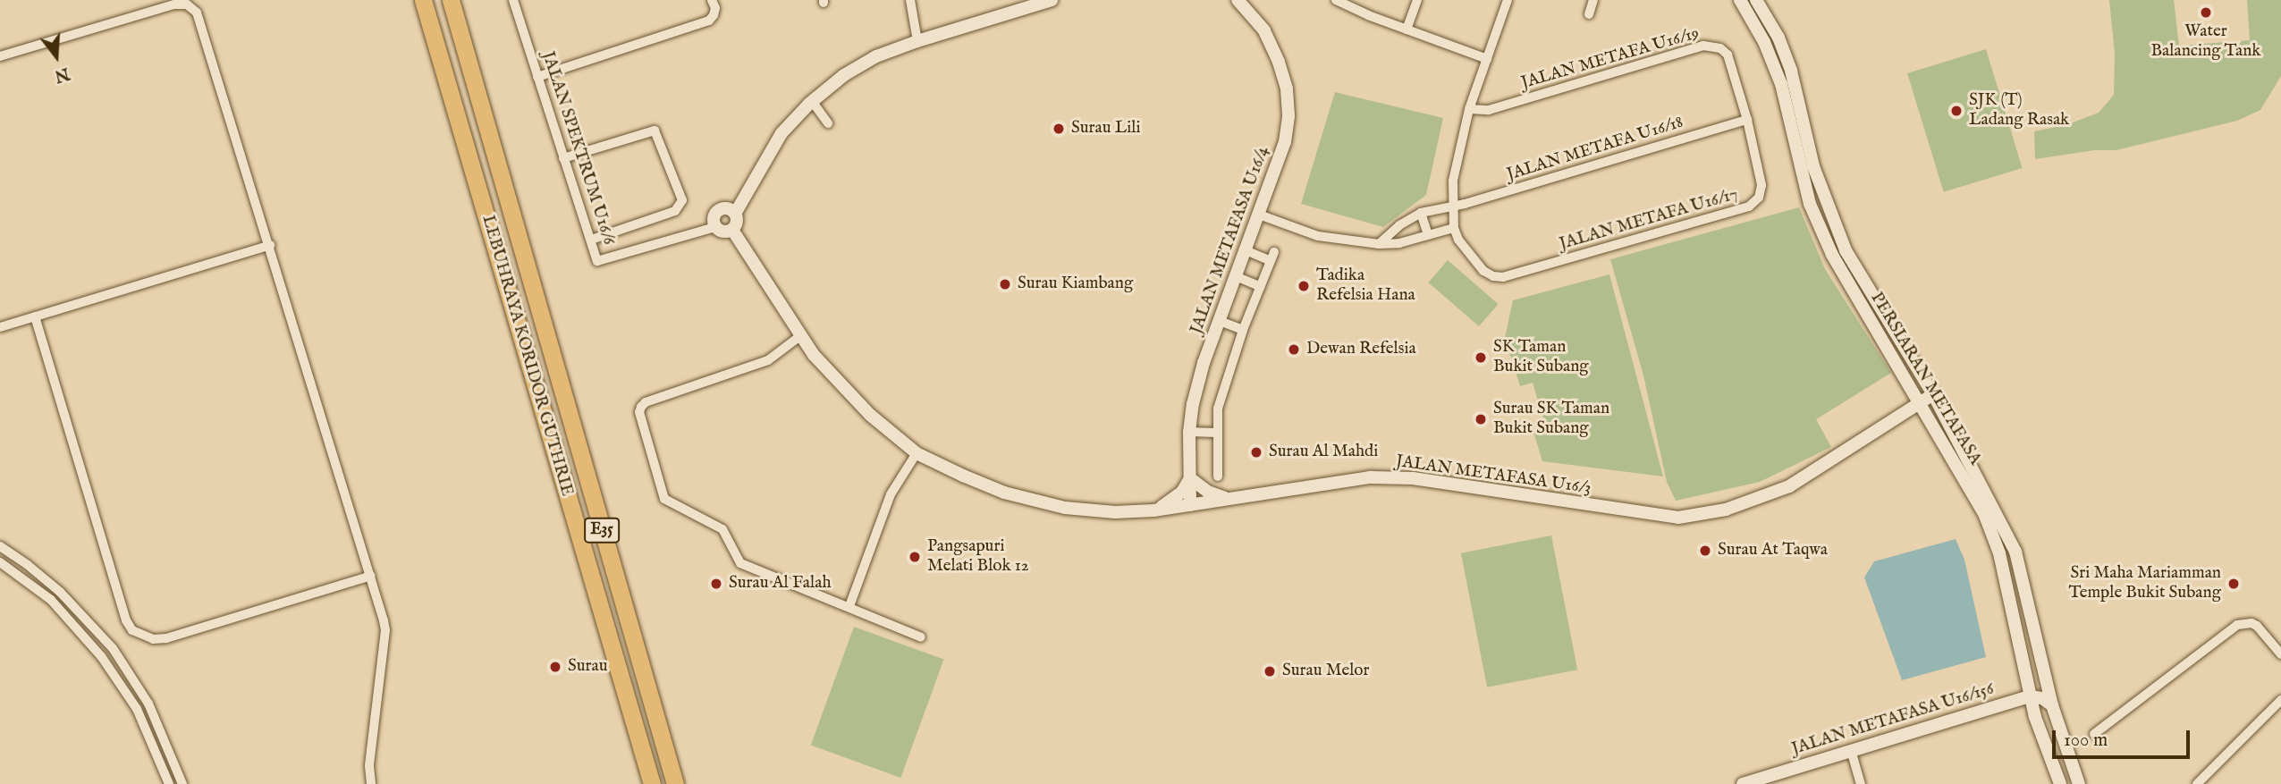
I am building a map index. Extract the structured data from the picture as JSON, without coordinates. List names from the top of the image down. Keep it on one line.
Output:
{"streets":{"highway":["LEBUHRAYA KORIDOR GUTHRIE","E35"],"street":["JALAN METAFA U16/19","JALAN SPEKTRUM U16/6","JALAN METAFA U16/18","JALAN METAFA U16/17","JALAN METAFASA U16/4","PERSIARAN METAFASA","JALAN METAFASA U16/3","JALAN METAFASA U16/156"]},"crossings":[["JALAN METAFA U16/19","JALAN METAFA U16/18"],["JALAN METAFA U16/19","JALAN METAFA U16/17"],["JALAN SPEKTRUM U16/6","JALAN METAFASA U16/3"],["JALAN METAFA U16/18","JALAN METAFA U16/17"],["JALAN METAFASA U16/4","JALAN METAFASA U16/3"],["PERSIARAN METAFASA","JALAN METAFASA U16/3"],["PERSIARAN METAFASA","JALAN METAFASA U16/156"]],"places":["Water Balancing Tank","SJK (T) Ladang Rasak","Surau Lili","Surau Kiambang","Tadika Refelsia Hana","Dewan Refelsia","SK Taman Bukit Subang","Surau SK Taman Bukit Subang","Surau Al Mahdi","Surau At Taqwa","Pangsapuri Melati Blok 12","Surau Al Falah","Sri Maha Mariamman Temple Bukit Subang","Surau","Surau Melor"],"scale_bar":"100 m","north":"bottom"}
